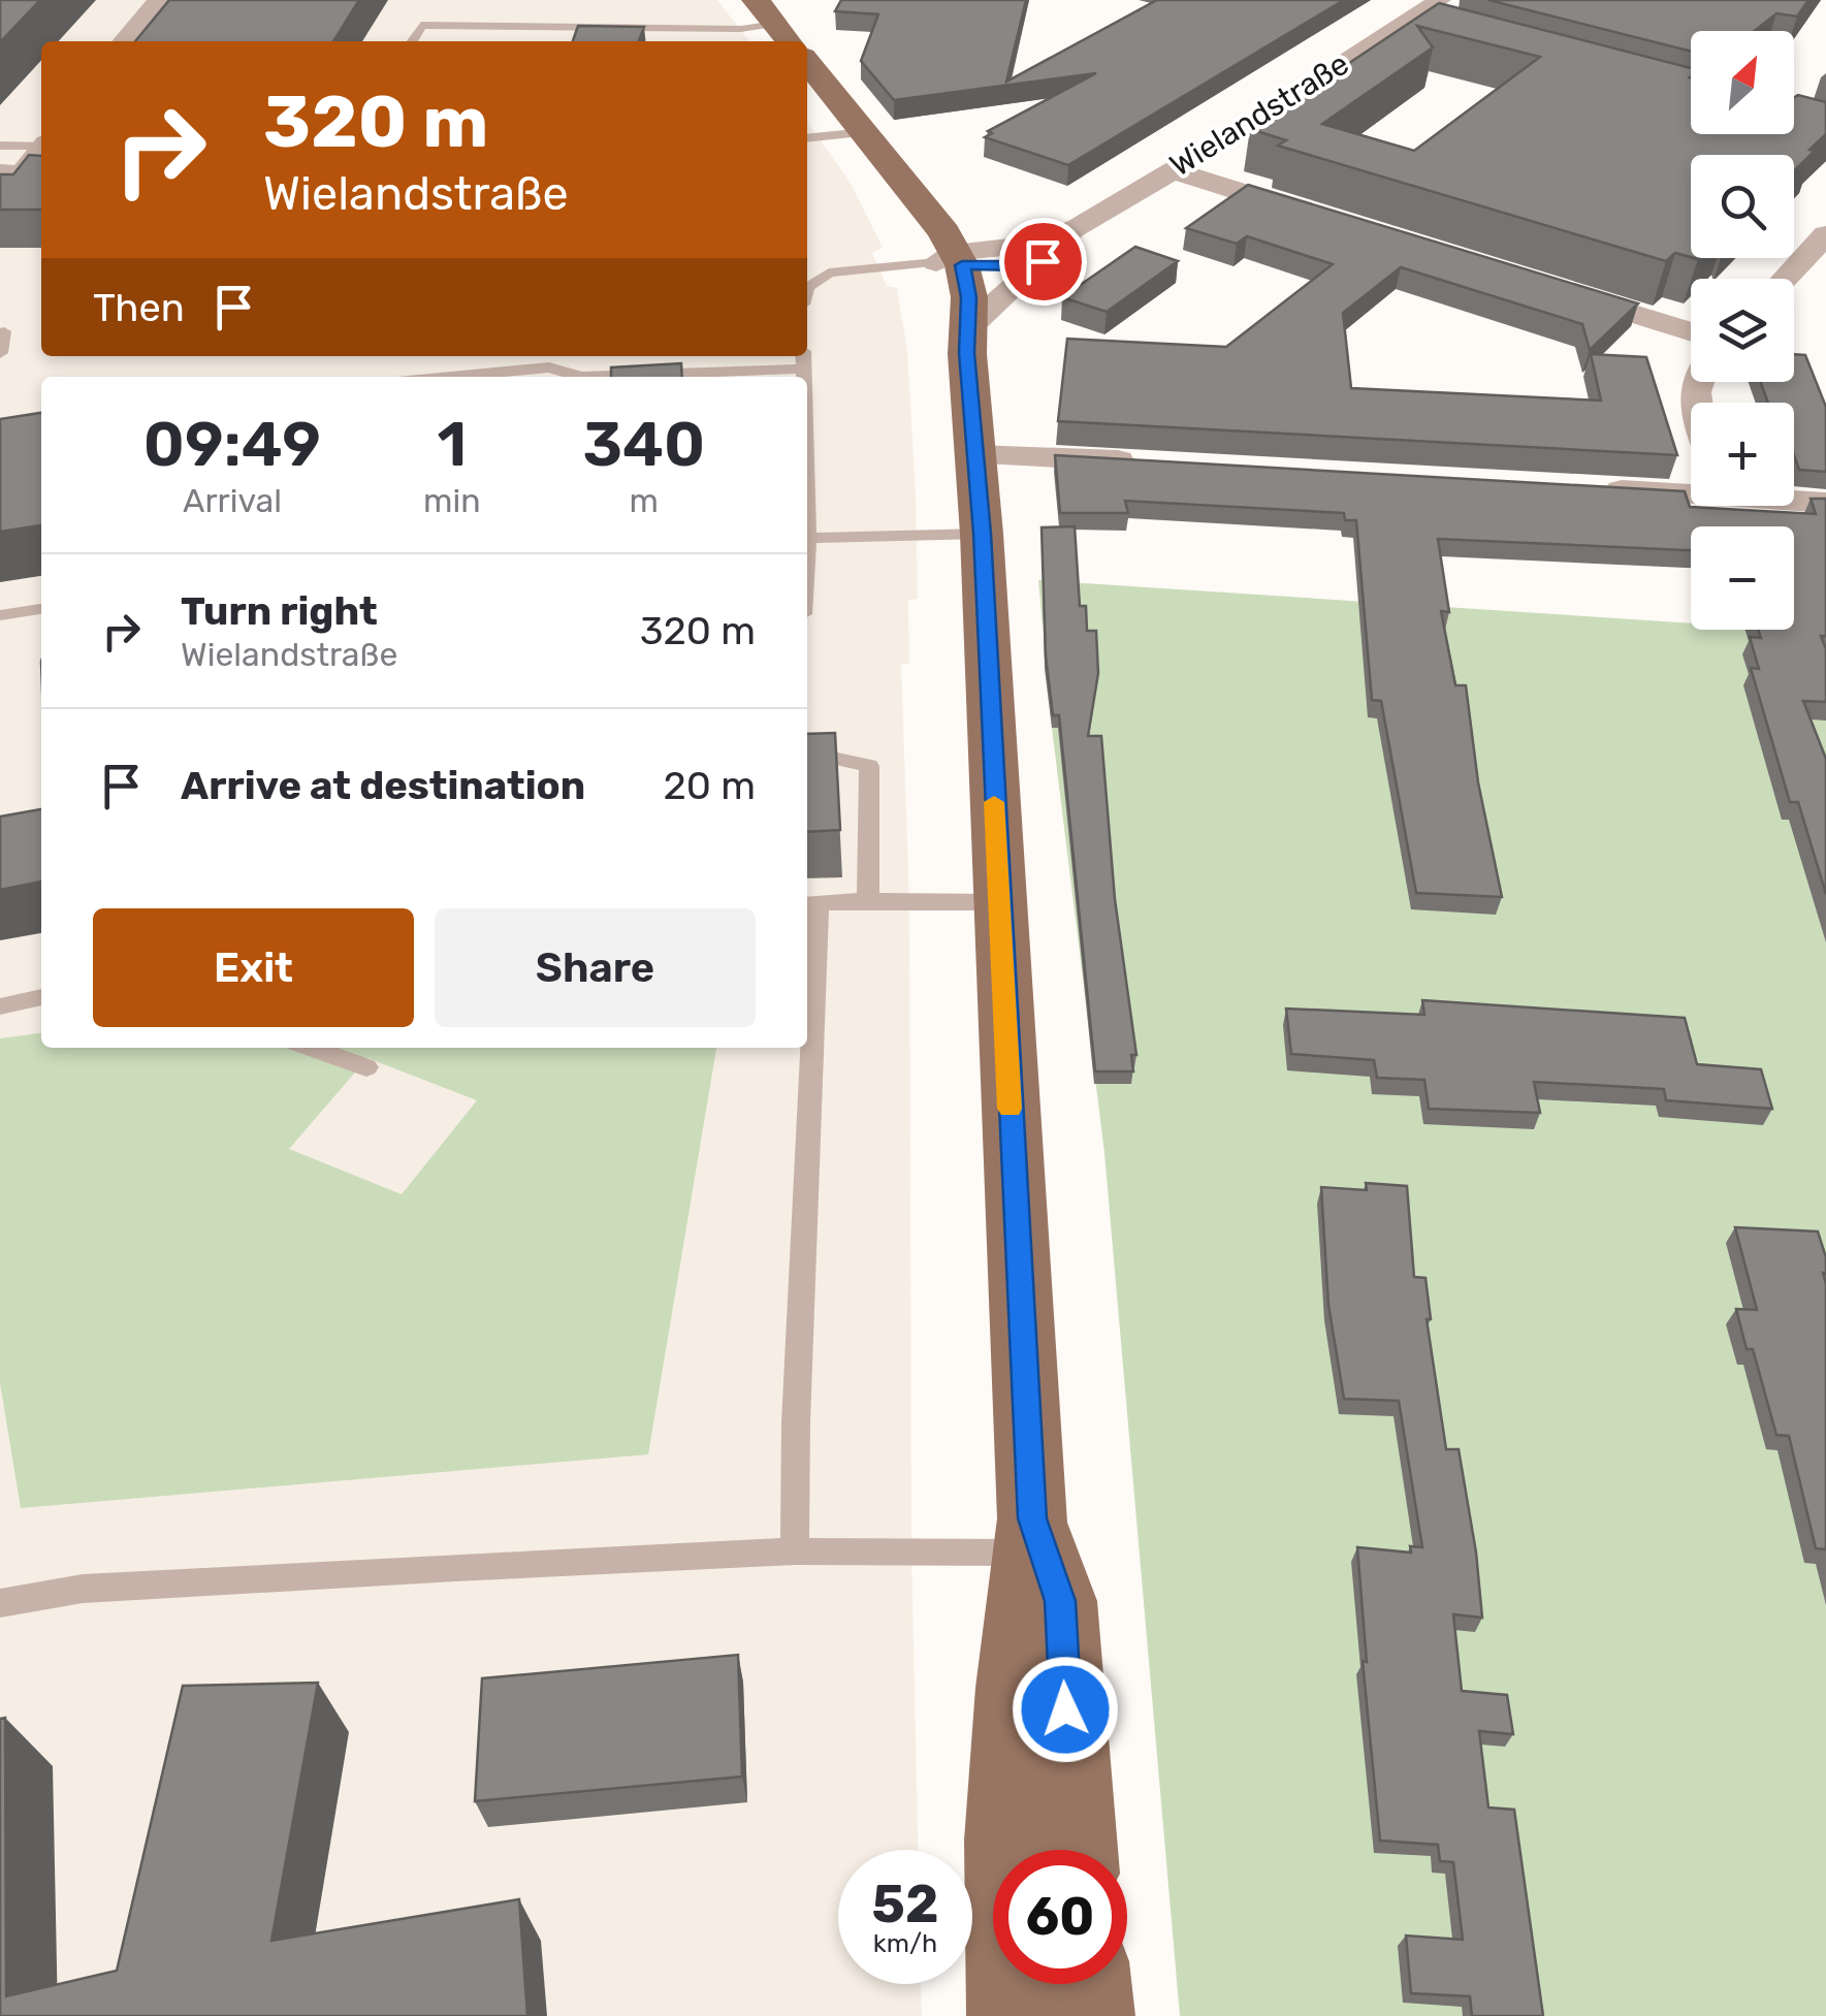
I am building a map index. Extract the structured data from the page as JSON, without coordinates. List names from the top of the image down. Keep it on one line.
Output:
{"streets":{"street":["Wielandstraße"]},"north":"top right","page":{"map_buttons":["+","−"],"turn":["320 m","Wielandstraße"],"then":"Then","eta":["09:49","Arrival","1","min","340","m"],"list":[{"name":"Turn right","note":"Wielandstraße","value":"320 m"},{"name":"Arrive at destination","value":"20 m"}],"buttons":["Exit","Share"],"speed":"52 km/h","limit":"60"}}
